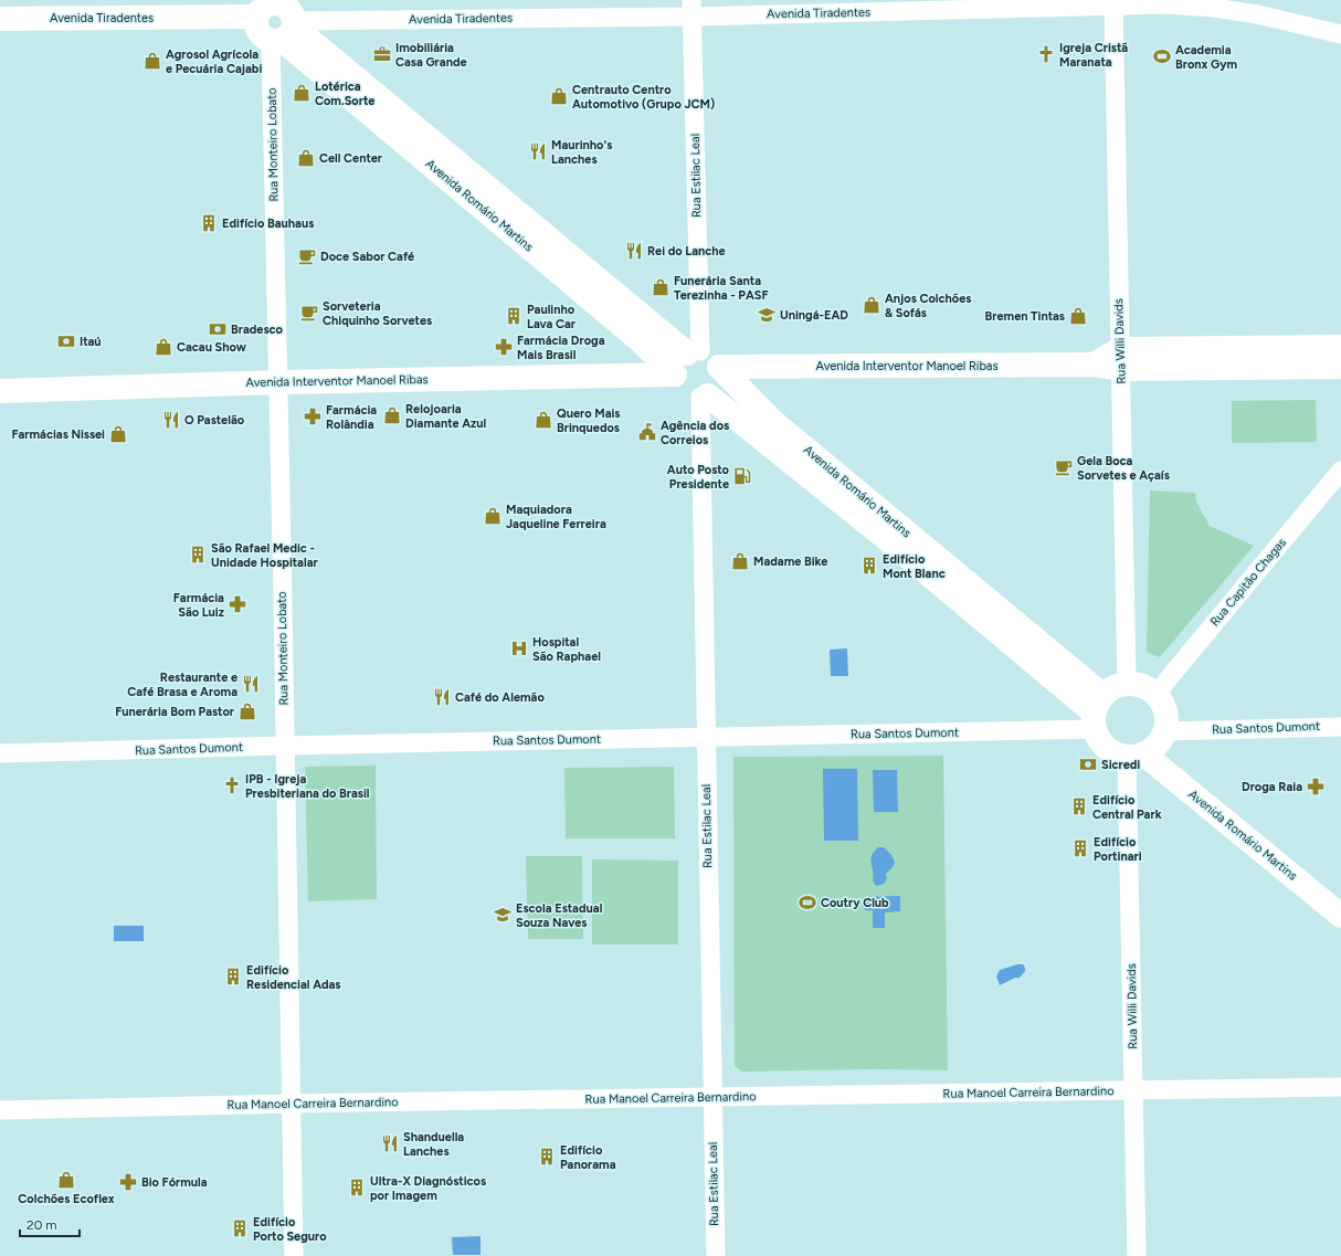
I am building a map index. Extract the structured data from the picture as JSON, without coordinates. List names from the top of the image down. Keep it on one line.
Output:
{"streets":{"street":["Avenida Tiradentes","Rua Monteiro Lobato","Rua Estilac Leal","Avenida Romário Martins","Rua Willi Davids","Avenida Interventor Manoel Ribas","Rua Capitão Chagas","Rua Santos Dumont","Rua Manoel Carreira Bernardino"]},"crossings":[["Avenida Tiradentes","Rua Monteiro Lobato"],["Avenida Tiradentes","Rua Estilac Leal"],["Avenida Tiradentes","Avenida Romário Martins"],["Avenida Tiradentes","Rua Willi Davids"],["Rua Monteiro Lobato","Avenida Romário Martins"],["Rua Monteiro Lobato","Avenida Interventor Manoel Ribas"],["Rua Monteiro Lobato","Rua Santos Dumont"],["Rua Monteiro Lobato","Rua Manoel Carreira Bernardino"],["Rua Estilac Leal","Avenida Romário Martins"],["Rua Estilac Leal","Avenida Interventor Manoel Ribas"],["Rua Estilac Leal","Rua Santos Dumont"],["Rua Estilac Leal","Rua Manoel Carreira Bernardino"],["Avenida Romário Martins","Rua Willi Davids"],["Avenida Romário Martins","Avenida Interventor Manoel Ribas"],["Avenida Romário Martins","Rua Capitão Chagas"],["Avenida Romário Martins","Rua Santos Dumont"],["Rua Willi Davids","Avenida Interventor Manoel Ribas"],["Rua Willi Davids","Rua Capitão Chagas"],["Rua Willi Davids","Rua Santos Dumont"],["Rua Willi Davids","Rua Manoel Carreira Bernardino"],["Rua Capitão Chagas","Rua Santos Dumont"]],"places":{"office":["Imobiliária Casa Grande"],"church":["Igreja Cristã Maranata","IPB - Igreja Presbiteriana do Brasil"],"sports":["Academia Bronx Gym","Coutry Club"],"shop":["Agrosol Agrícola e Pecuária Cajabi","Lotérica Com.Sorte","Centrauto Centro Automotivo (Grupo JCM)","Cell Center","Funerária Santa Terezinha - PASF","Anjos Colchões & Sofás","Bremen Tintas","Cacau Show","Relojoaria Diamante Azul","Quero Mais Brinquedos","Farmácias Nissei","Maquiadora Jaqueline Ferreira","Madame Bike","Funerária Bom Pastor","Colchões Ecoflex"],"restaurant":["Maurinho's Lanches","Rei do Lanche","O Pastelão","Restaurante e Café Brasa e Aroma","Café do Alemão","Shanduella Lanches"],"building":["Edifício Bauhaus","Paulinho Lava Car","São Rafael Medic - Unidade Hospitalar","Edifício Mont Blanc","Edifício Central Park","Edifício Portinari","Edifício Residencial Adas","Edifício Panorama","Ultra-X Diagnósticos por Imagem","Edifício Porto Seguro"],"cafe":["Doce Sabor Café","Sorveteria Chiquinho Sorvetes","Gela Boca Sorvetes e Açaís"],"school or university":["Uningá-EAD","Escola Estadual Souza Naves"],"bank":["Bradesco","Itaú","Sicredi"],"pharmacy":["Farmácia Droga Mais Brasil","Farmácia Rolândia","Farmácia São Luiz","Droga Raia","Bio Fórmula"],"public building":["Agência dos Correios"],"fuel station":["Auto Posto Presidente"],"hospital":["Hospital São Raphael"]},"scale_bar":"20 m"}
